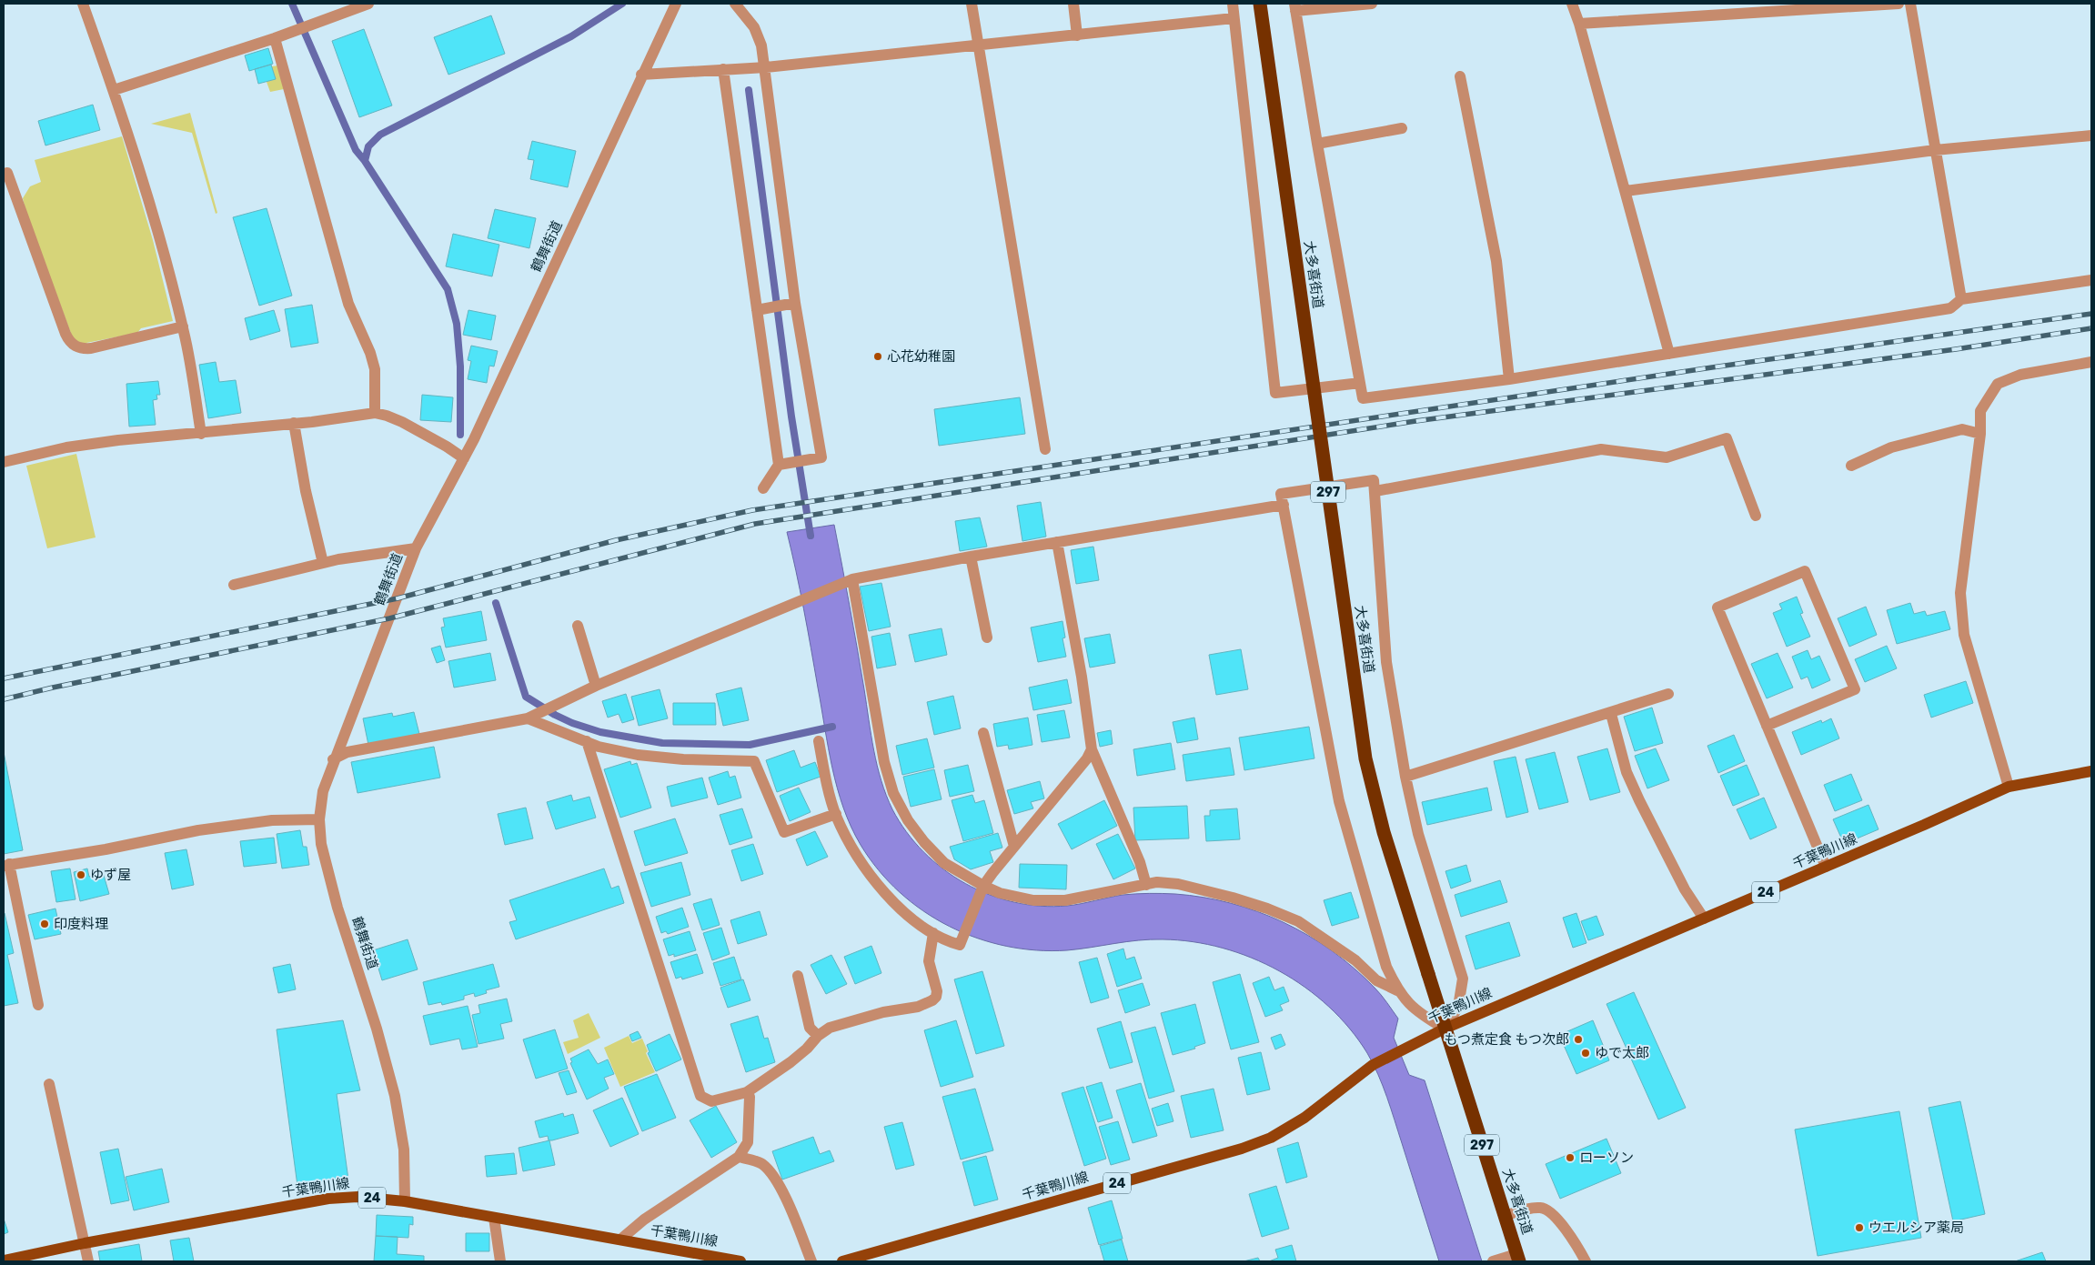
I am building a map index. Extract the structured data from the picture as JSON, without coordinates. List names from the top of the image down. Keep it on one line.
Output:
{"streets":{"highway":["大多喜街道","297"],"main road":["千葉鴨川線","24"],"street":["鶴舞街道"]},"crossings":[["鶴舞街道","千葉鴨川線"],["大多喜街道","千葉鴨川線"]],"places":["心花幼稚園","ゆず屋","印度料理","もつ煮定食 もつ次郎","ゆで太郎","ローソン","ウエルシア薬局"]}
